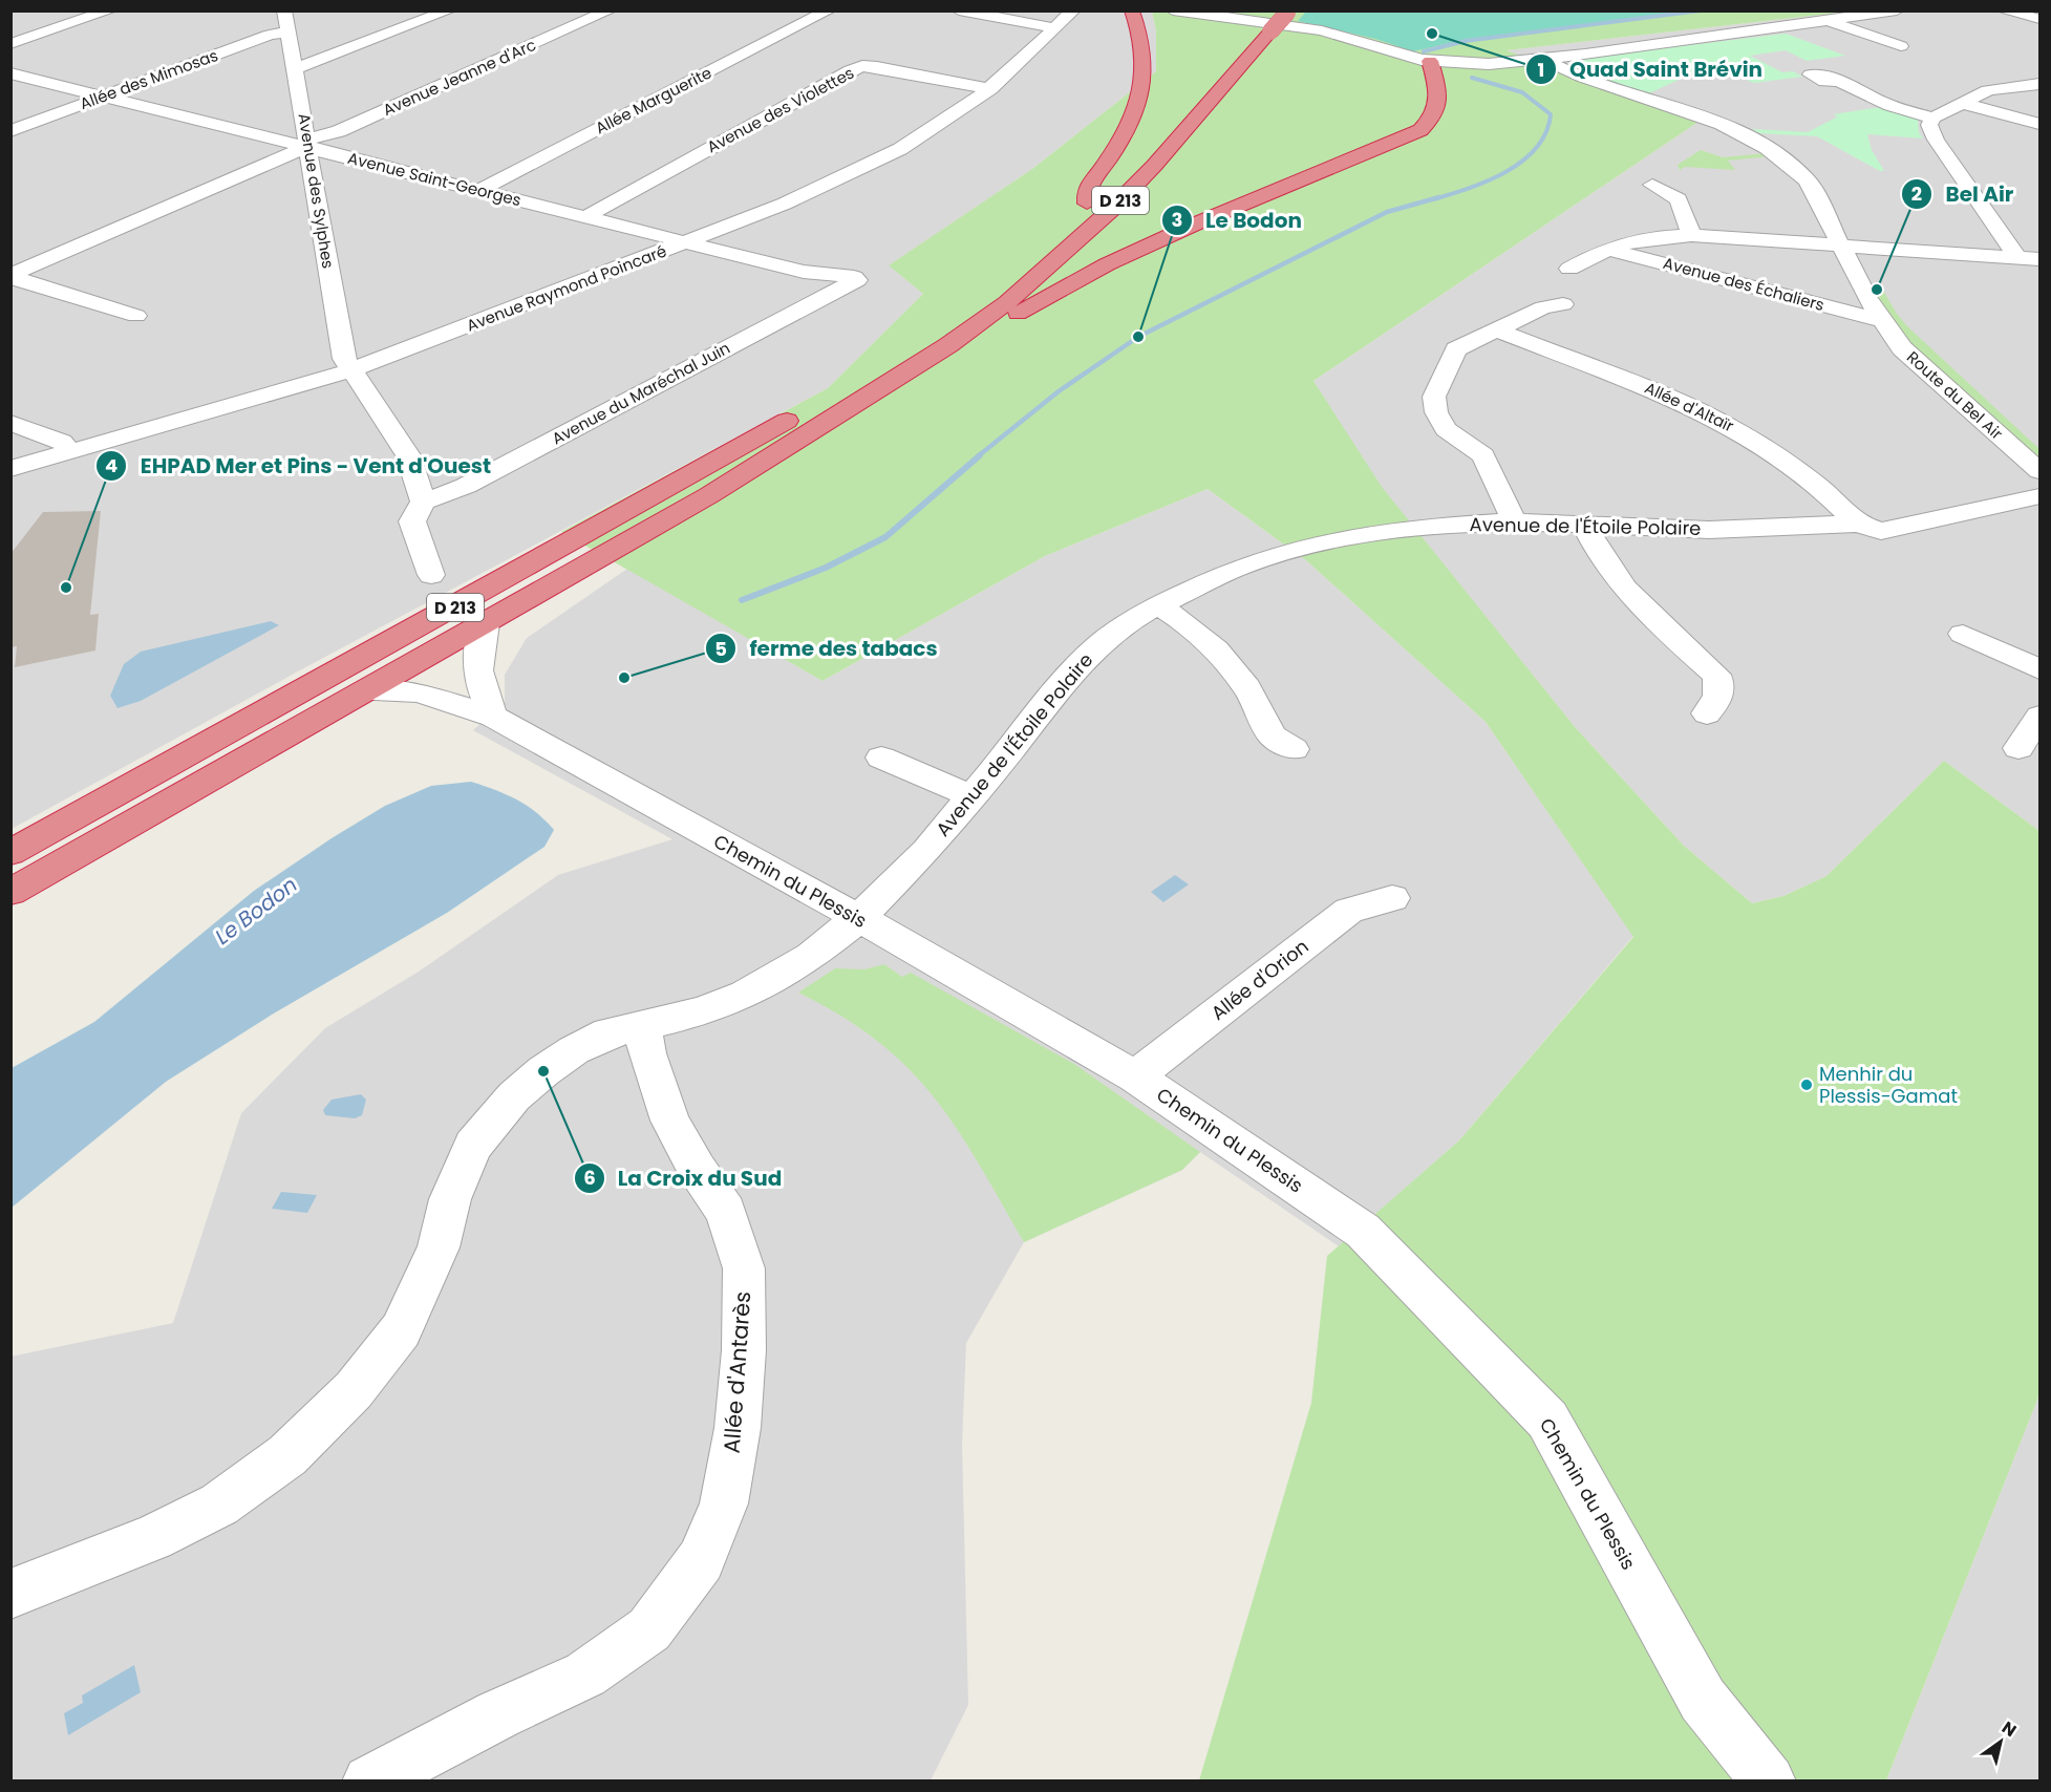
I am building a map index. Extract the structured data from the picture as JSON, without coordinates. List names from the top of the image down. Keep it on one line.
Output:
{"streets":{"highway":["D 213"],"street":["Avenue Jeanne d'Arc","Allée des Mimosas","Allée Marguerite","Avenue des Violettes","Avenue Saint-Georges","Avenue des Sylphes","Avenue des Échaliers","Avenue Raymond Poincaré","Avenue du Maréchal Juin","Route du Bel Air","Allée d'Altaïr","Avenue de l'Étoile Polaire","Chemin du Plessis","Allée d'Orion","Allée d'Antarès"]},"crossings":[["Avenue Jeanne d'Arc","Avenue Saint-Georges"],["Avenue Jeanne d'Arc","Avenue des Sylphes"],["Allée des Mimosas","Avenue Saint-Georges"],["Allée des Mimosas","Avenue des Sylphes"],["Allée Marguerite","Avenue Saint-Georges"],["Avenue des Violettes","Avenue Saint-Georges"],["Avenue des Violettes","Avenue Raymond Poincaré"],["Avenue Saint-Georges","Avenue des Sylphes"],["Avenue Saint-Georges","Avenue Raymond Poincaré"],["Avenue Saint-Georges","Avenue du Maréchal Juin"],["Avenue des Sylphes","Avenue Raymond Poincaré"],["Avenue des Sylphes","Avenue du Maréchal Juin"],["D 213","Chemin du Plessis"],["Avenue des Échaliers","Route du Bel Air"],["Allée d'Altaïr","Avenue de l'Étoile Polaire"],["Avenue de l'Étoile Polaire","Chemin du Plessis"],["Avenue de l'Étoile Polaire","Allée d'Antarès"],["Chemin du Plessis","Allée d'Orion"]],"water":["Le Bodon"],"places":["Quad Saint Brévin","Bel Air","Le Bodon","EHPAD Mer et Pins - Vent d'Ouest","ferme des tabacs","La Croix du Sud","Menhir du Plessis-Gamat"],"north":"top right"}
